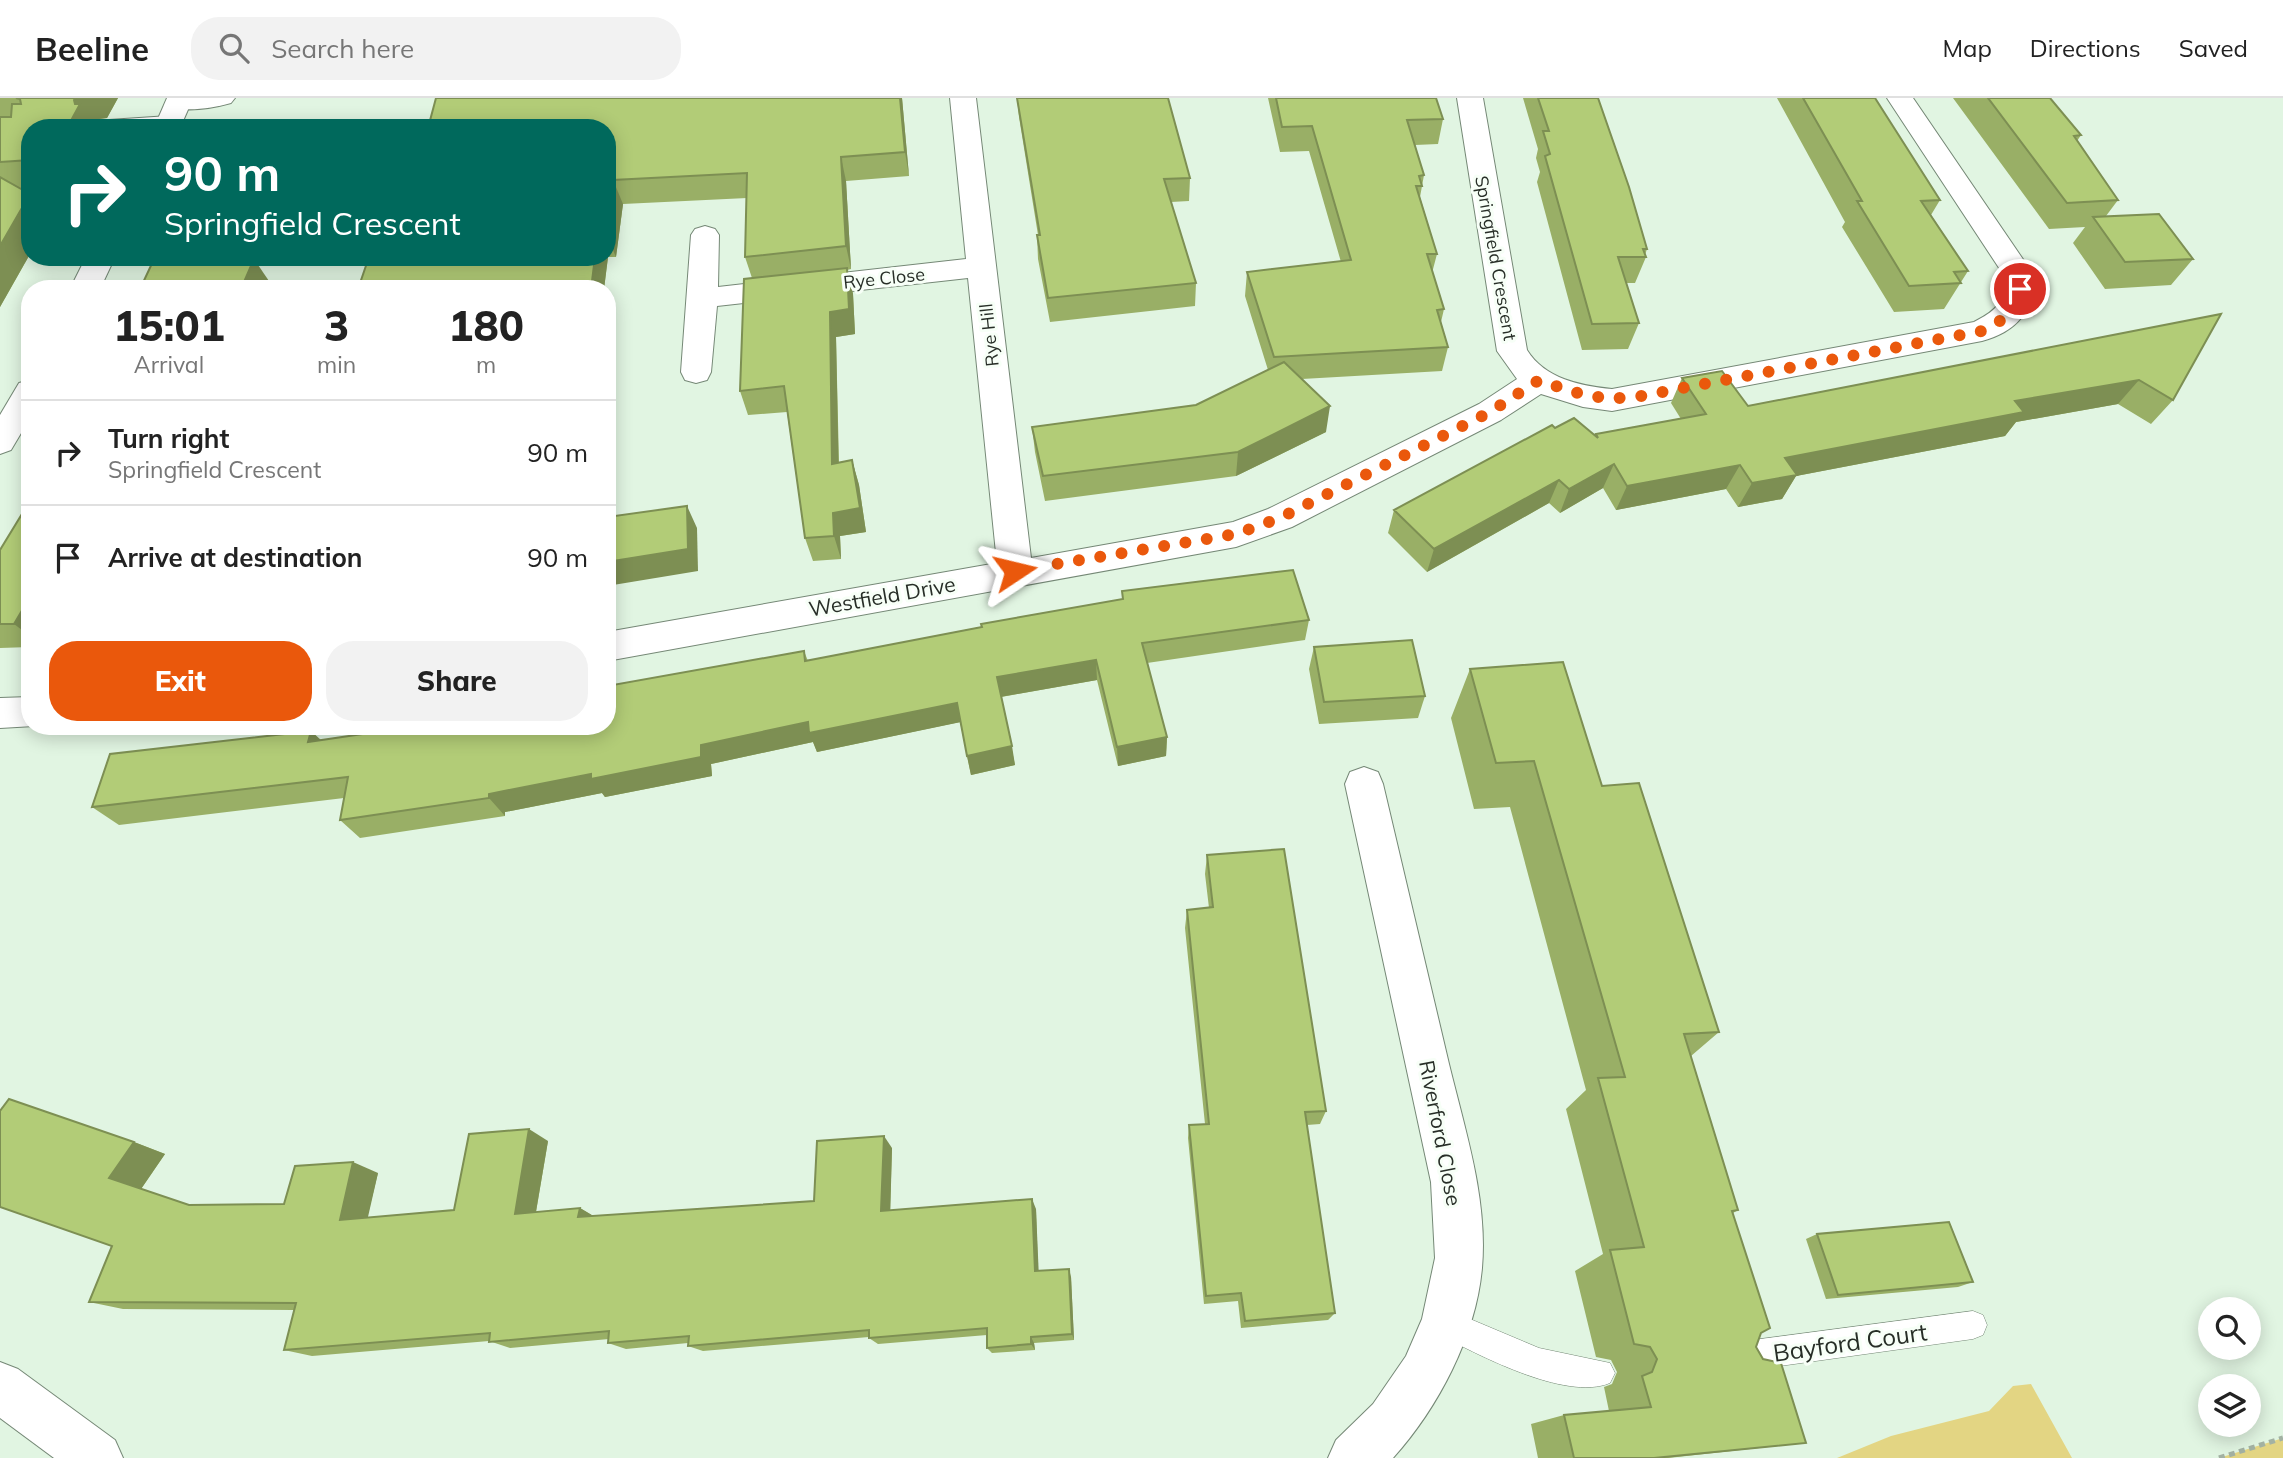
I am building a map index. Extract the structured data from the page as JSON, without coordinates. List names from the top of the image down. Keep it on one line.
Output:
{"streets":{"street":["Springfield Crescent","Rye Close","Rye Hill","Westfield Drive","Riverford Close"],"lane":["Bayford Court"]},"crossings":[["Springfield Crescent","Westfield Drive"],["Rye Close","Rye Hill"],["Rye Hill","Westfield Drive"]],"page":{"header":"Beeline","search":"Search here","nav":["Map","Directions","Saved"],"turn":["90 m","Springfield Crescent"],"eta":["15:01","Arrival","3","min","180","m"],"list":[{"name":"Turn right","note":"Springfield Crescent","value":"90 m"},{"name":"Arrive at destination","value":"90 m"}],"buttons":["Exit","Share"]}}
